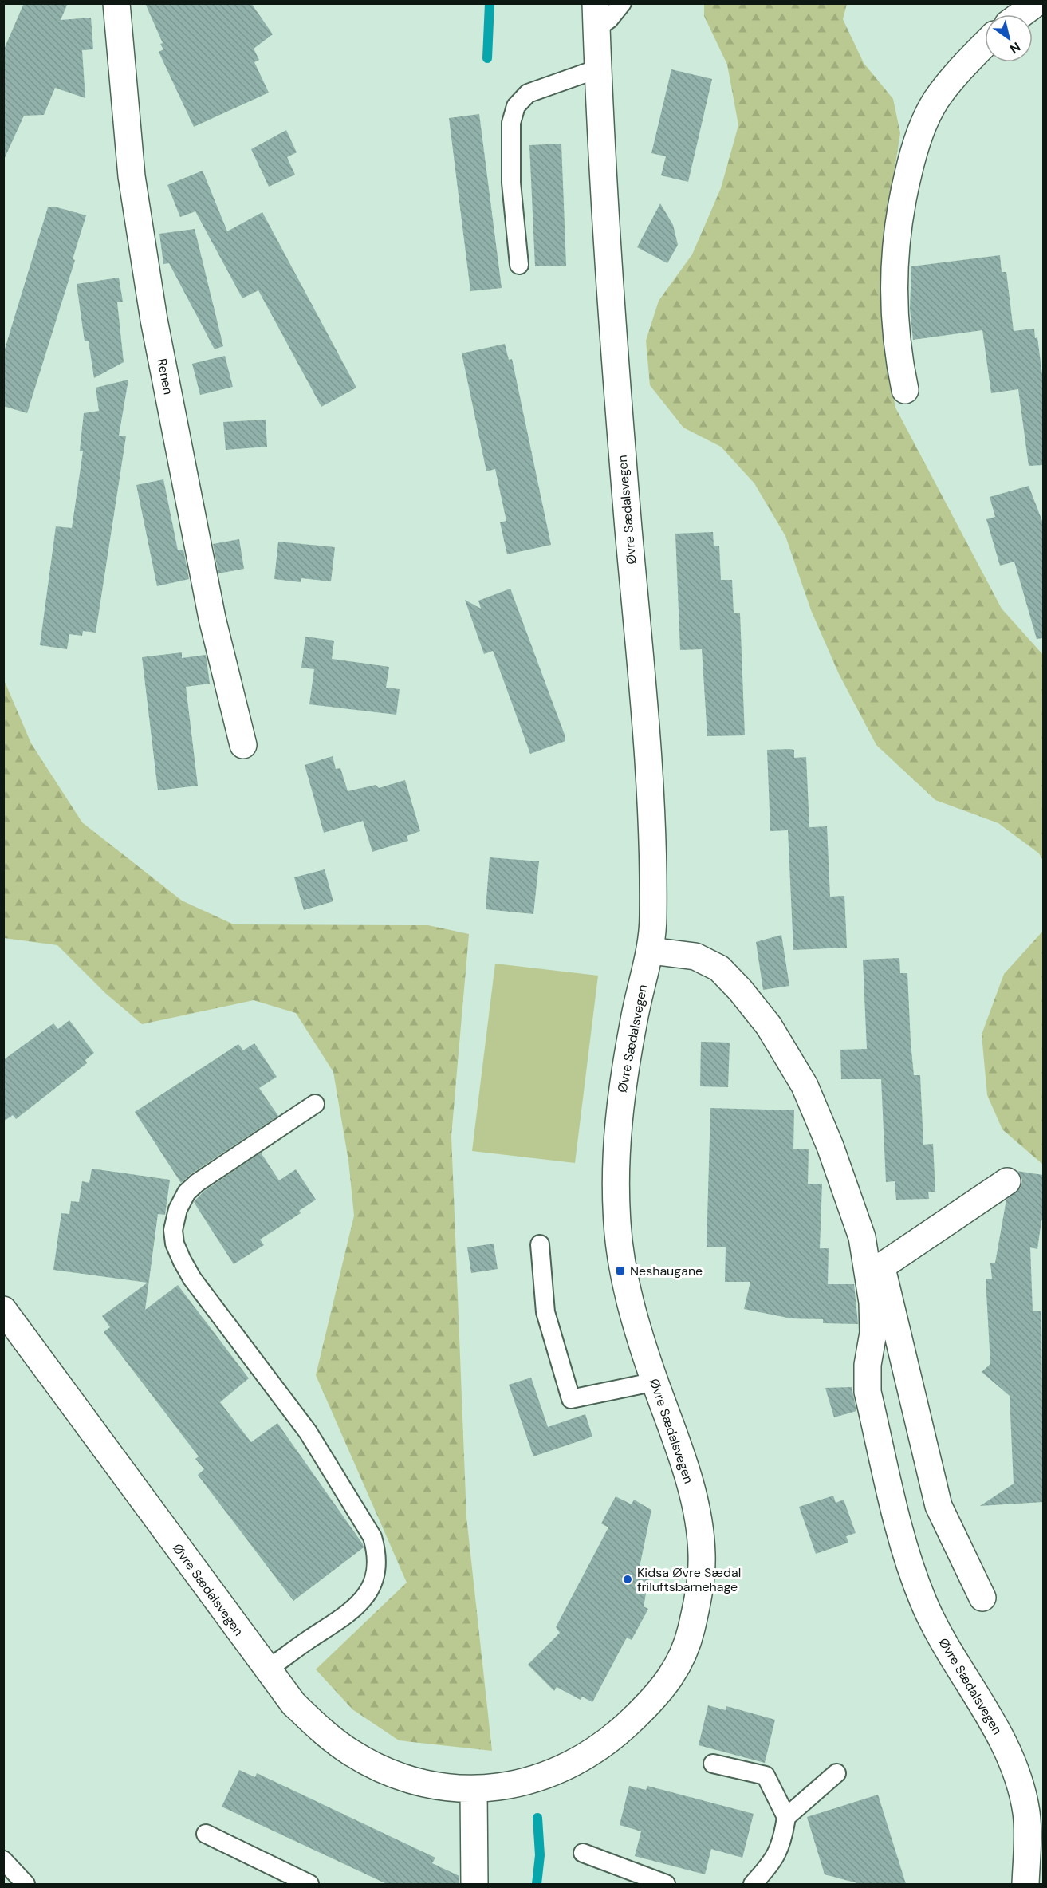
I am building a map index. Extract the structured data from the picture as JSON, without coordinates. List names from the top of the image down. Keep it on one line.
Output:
{"streets":{"street":["Renen","Øvre Sædalsvegen"]},"places":{"transit":["Neshaugane"],"other":["Kidsa Øvre Sædal friluftsbarnehage"]},"north":"bottom right"}
